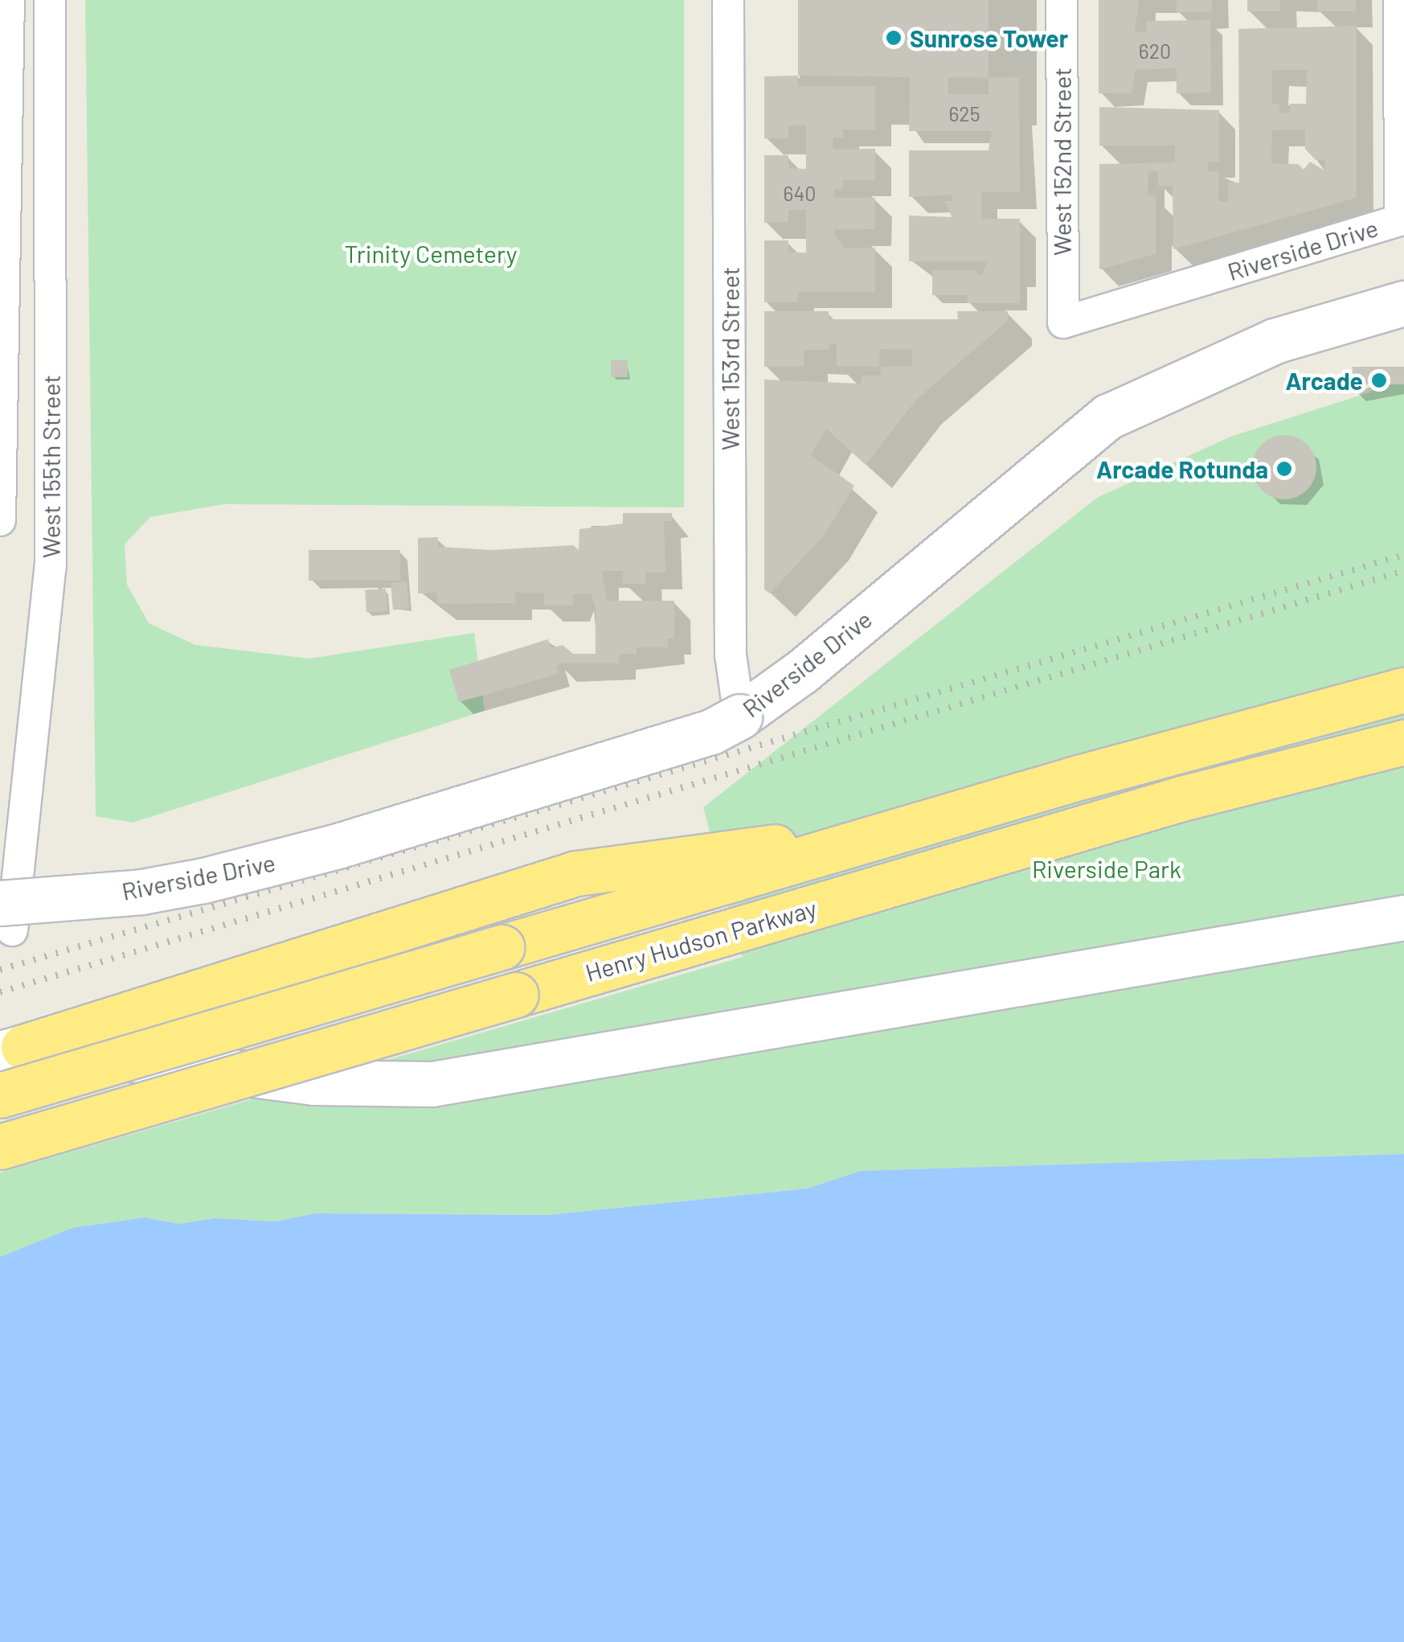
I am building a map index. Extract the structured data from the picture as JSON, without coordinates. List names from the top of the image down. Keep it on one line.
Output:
{"streets":{"highway":["Henry Hudson Parkway"],"main road":["Riverside Drive"],"street":["West 152nd Street","West 153rd Street","West 155th Street"]},"crossings":[["West 152nd Street","Riverside Drive"],["Riverside Drive","West 153rd Street"],["Riverside Drive","West 155th Street"]],"parks":["Trinity Cemetery","Riverside Park"],"places":["Sunrose Tower","Arcade","Arcade Rotunda"],"house_numbers":["620","625","640"]}
